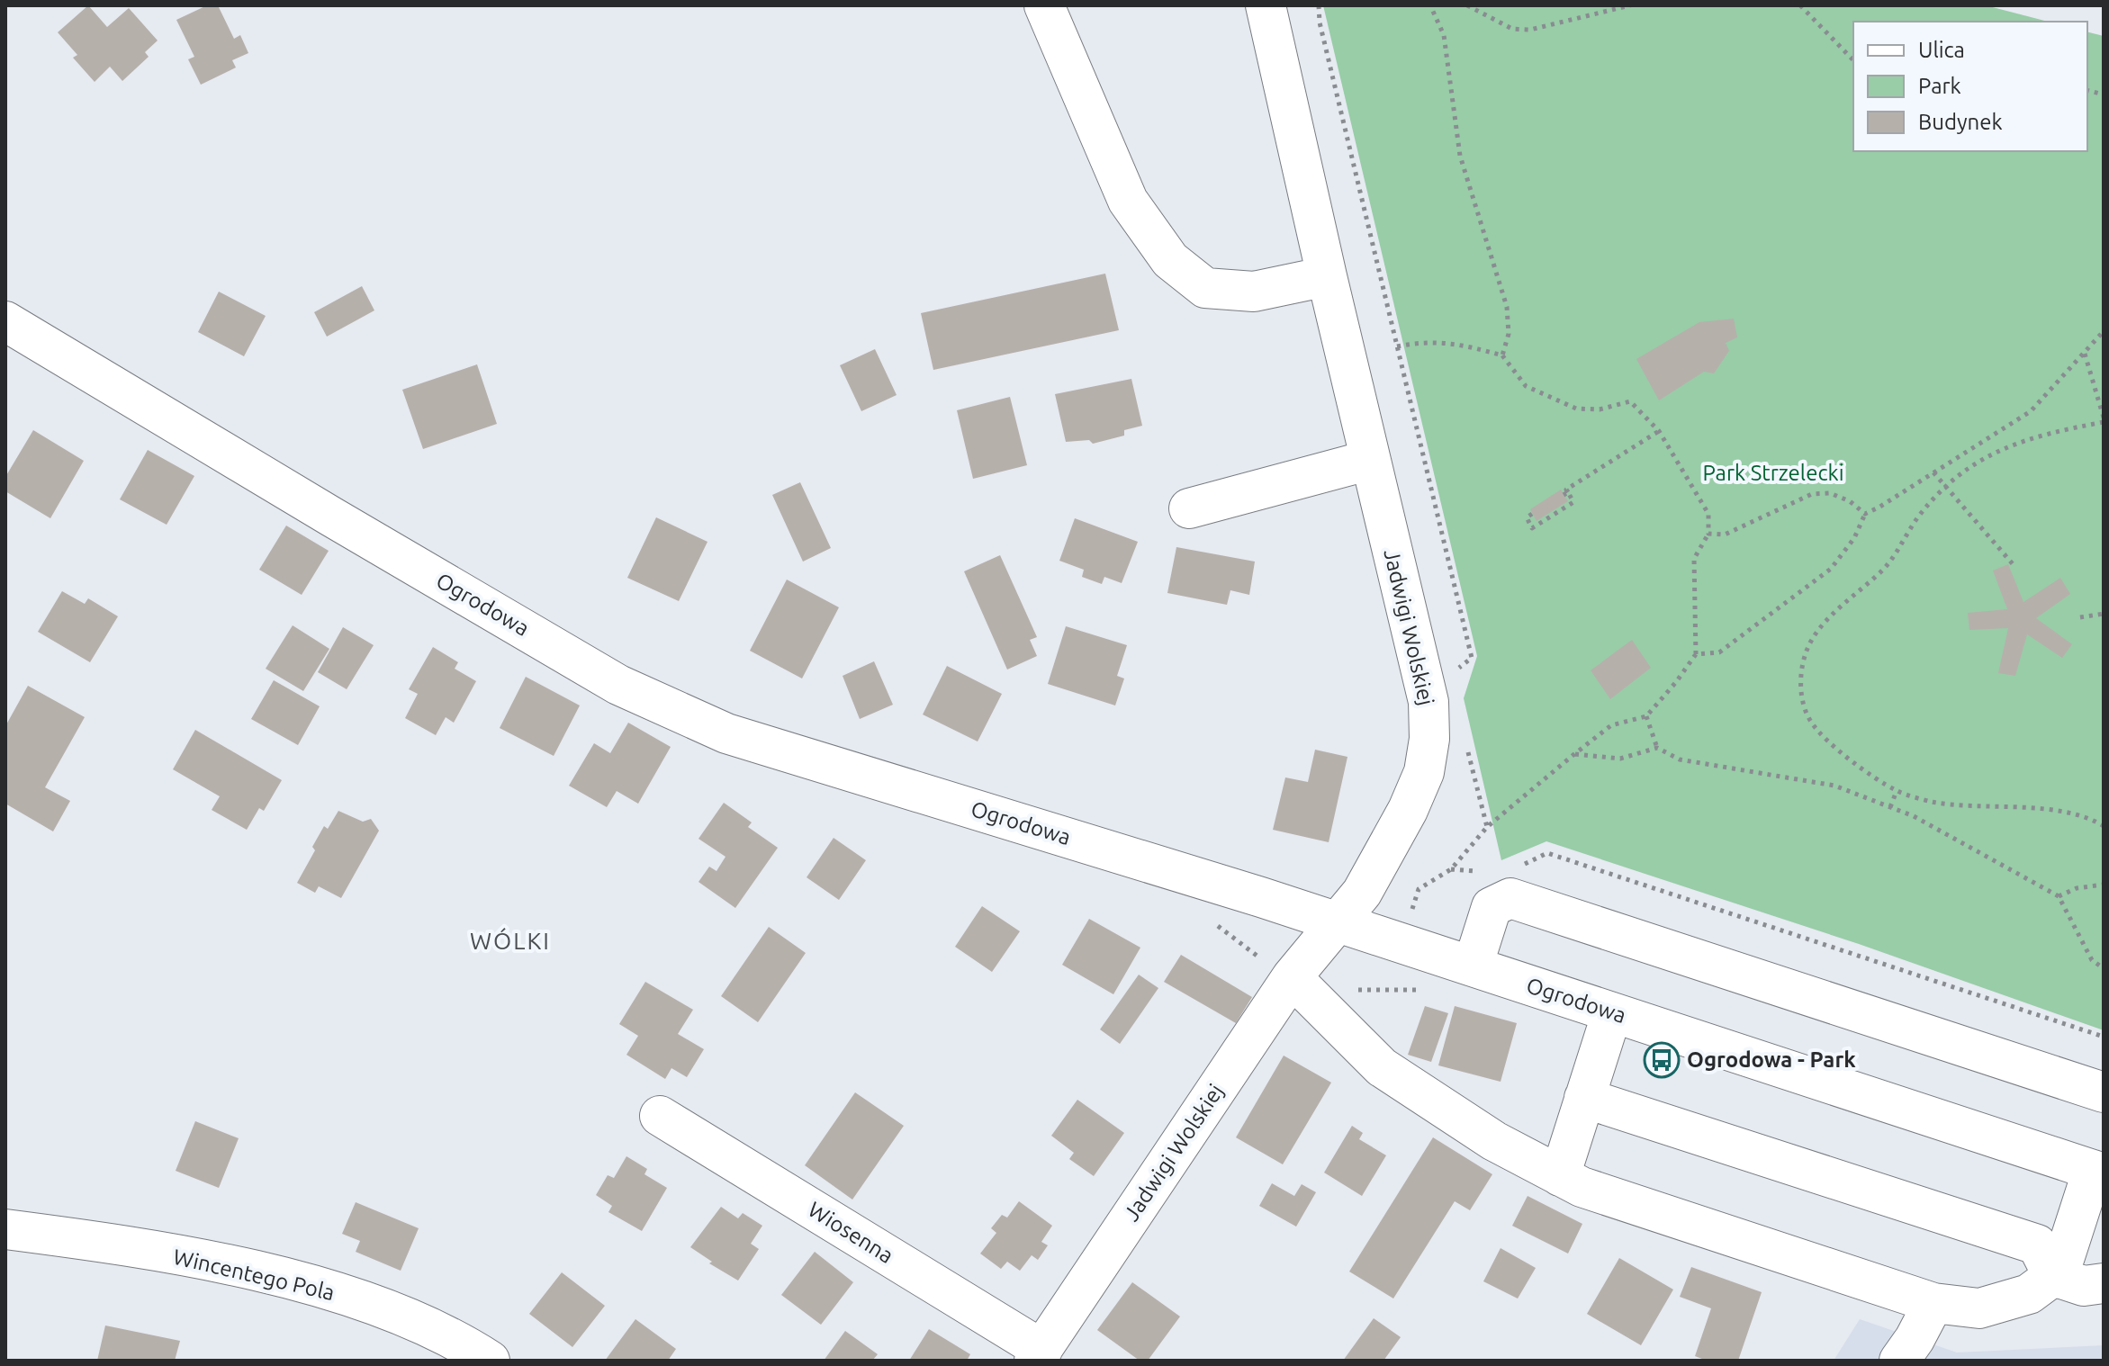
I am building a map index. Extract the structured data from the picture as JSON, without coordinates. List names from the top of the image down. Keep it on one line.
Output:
{"streets":{"street":["Ogrodowa","Jadwigi Wolskiej","Wiosenna","Wincentego Pola"]},"crossings":[["Ogrodowa","Jadwigi Wolskiej"],["Jadwigi Wolskiej","Wiosenna"]],"districts":["WÓLKI"],"parks":["Park Strzelecki"],"places":{"bus stop":["Ogrodowa - Park"]},"legend":["Ulica","Park","Budynek"]}
